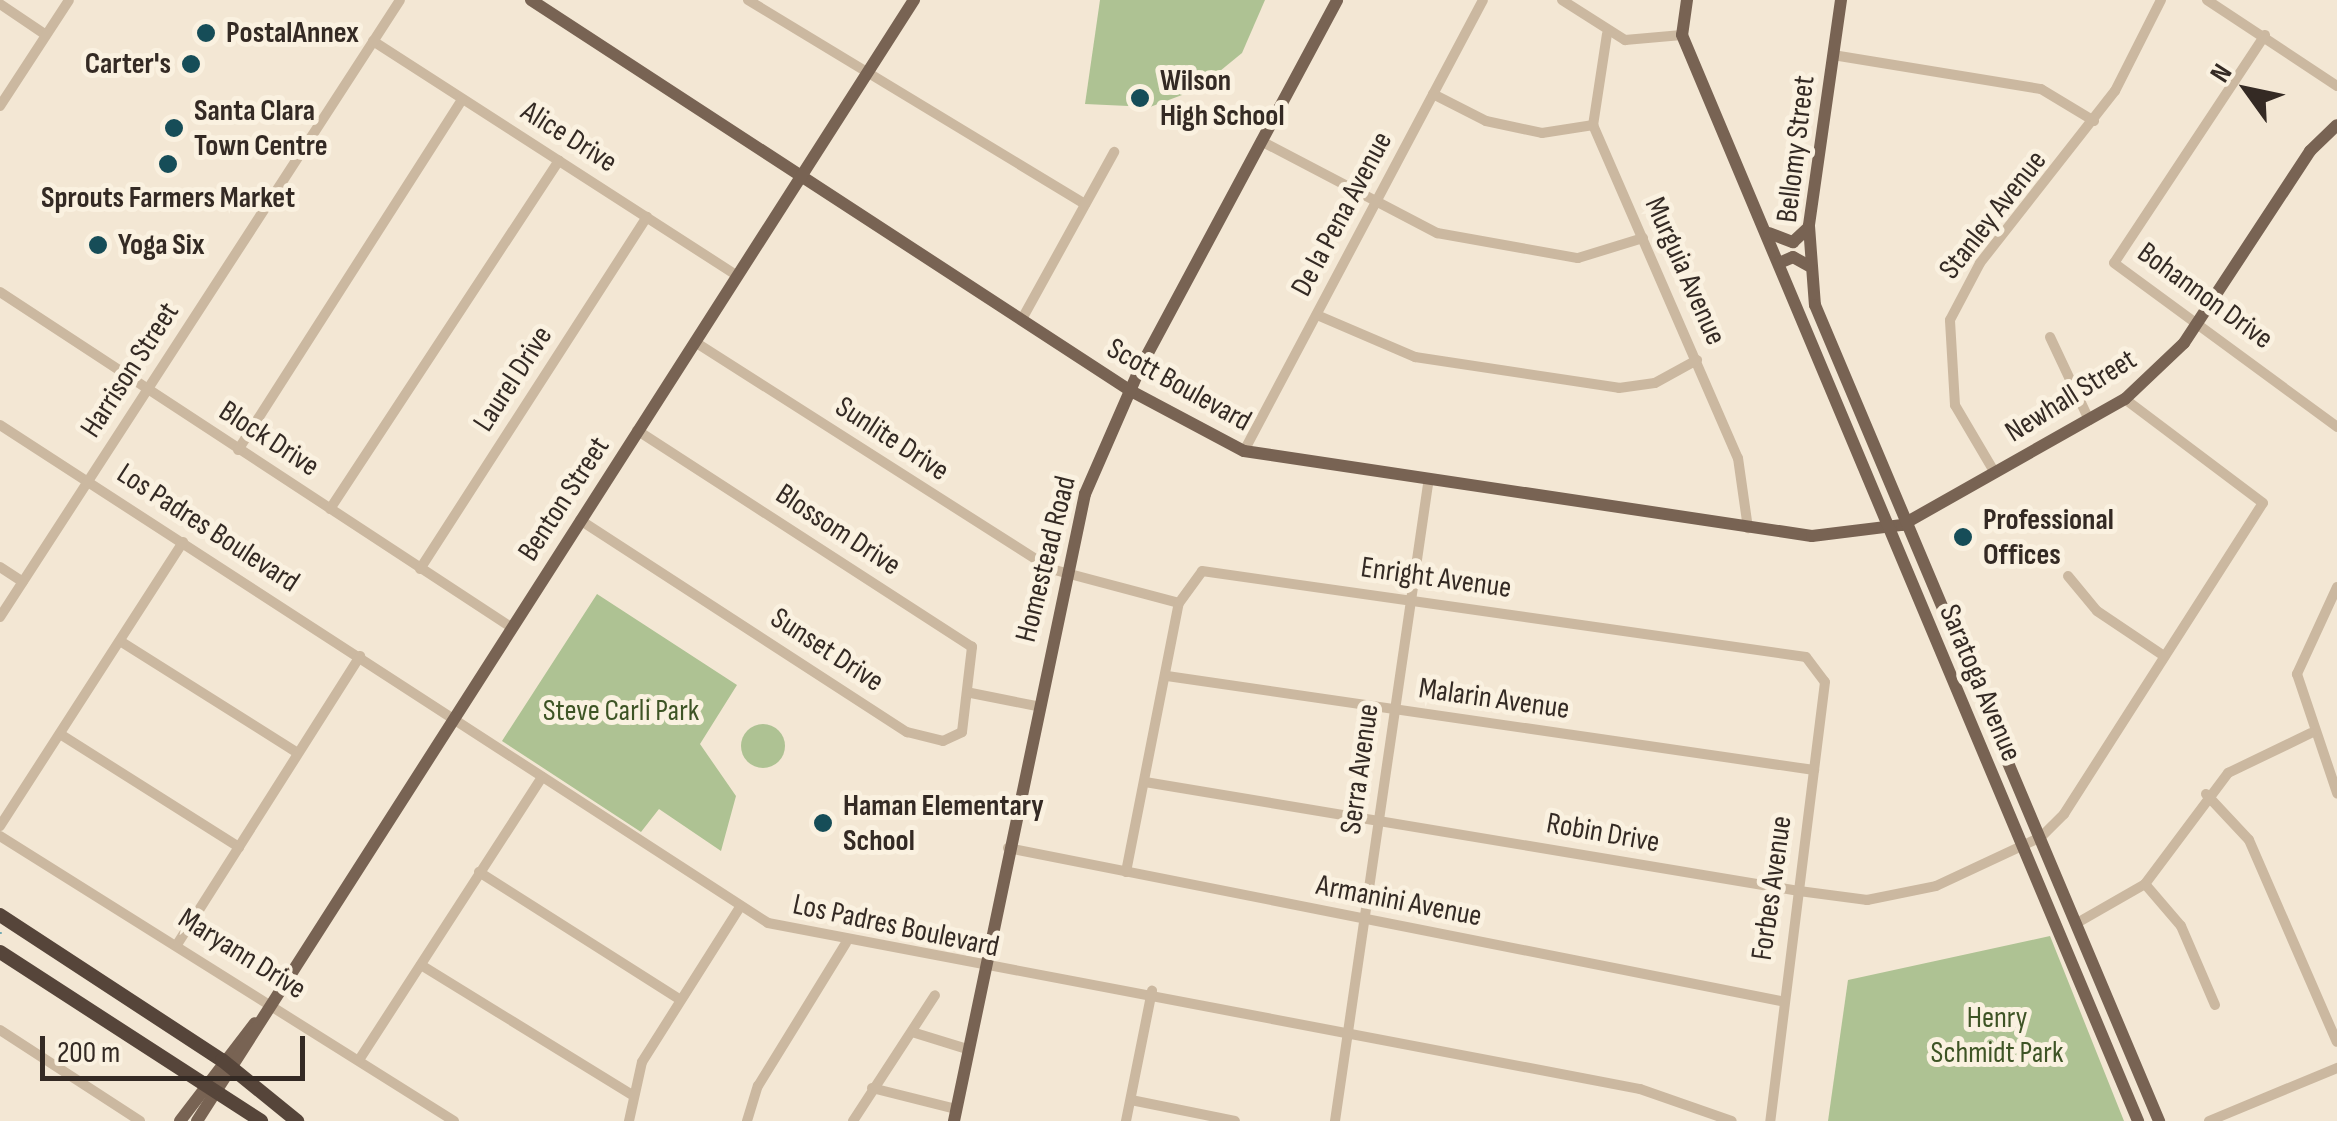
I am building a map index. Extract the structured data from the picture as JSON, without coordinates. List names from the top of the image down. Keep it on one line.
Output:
{"streets":{"main road":["Bellomy Street","Scott Boulevard","Newhall Street","Benton Street","Homestead Road","Saratoga Avenue"],"street":["Alice Drive","De la Pena Avenue","Stanley Avenue","Murguia Avenue","Bohannon Drive","Harrison Street","Laurel Drive","Block Drive","Sunlite Drive","Los Padres Boulevard","Blossom Drive","Enright Avenue","Sunset Drive","Malarin Avenue","Serra Avenue","Robin Drive","Forbes Avenue","Armanini Avenue","Maryann Drive"]},"crossings":[["Alice Drive","Harrison Street"],["Alice Drive","Laurel Drive"],["Alice Drive","Benton Street"],["Bellomy Street","Saratoga Avenue"],["De la Pena Avenue","Scott Boulevard"],["Stanley Avenue","Newhall Street"],["Murguia Avenue","Scott Boulevard"],["Bohannon Drive","Newhall Street"],["Harrison Street","Block Drive"],["Harrison Street","Los Padres Boulevard"],["Laurel Drive","Block Drive"],["Scott Boulevard","Newhall Street"],["Scott Boulevard","Benton Street"],["Scott Boulevard","Homestead Road"],["Scott Boulevard","Saratoga Avenue"],["Scott Boulevard","Serra Avenue"],["Newhall Street","Saratoga Avenue"],["Block Drive","Benton Street"],["Sunlite Drive","Benton Street"],["Sunlite Drive","Homestead Road"],["Benton Street","Los Padres Boulevard"],["Benton Street","Blossom Drive"],["Benton Street","Sunset Drive"],["Benton Street","Maryann Drive"],["Los Padres Boulevard","Homestead Road"],["Los Padres Boulevard","Serra Avenue"],["Blossom Drive","Sunset Drive"],["Homestead Road","Armanini Avenue"],["Enright Avenue","Serra Avenue"],["Enright Avenue","Forbes Avenue"],["Saratoga Avenue","Robin Drive"],["Malarin Avenue","Serra Avenue"],["Malarin Avenue","Forbes Avenue"],["Serra Avenue","Robin Drive"],["Serra Avenue","Armanini Avenue"],["Robin Drive","Forbes Avenue"],["Forbes Avenue","Armanini Avenue"]],"parks":["Steve Carli Park","Henry Schmidt Park"],"places":["PostalAnnex","Carter's","Wilson High School","Santa Clara Town Centre","Sprouts Farmers Market","Yoga Six","Professional Offices","Haman Elementary School"],"scale_bar":"200 m","north":"top left"}
